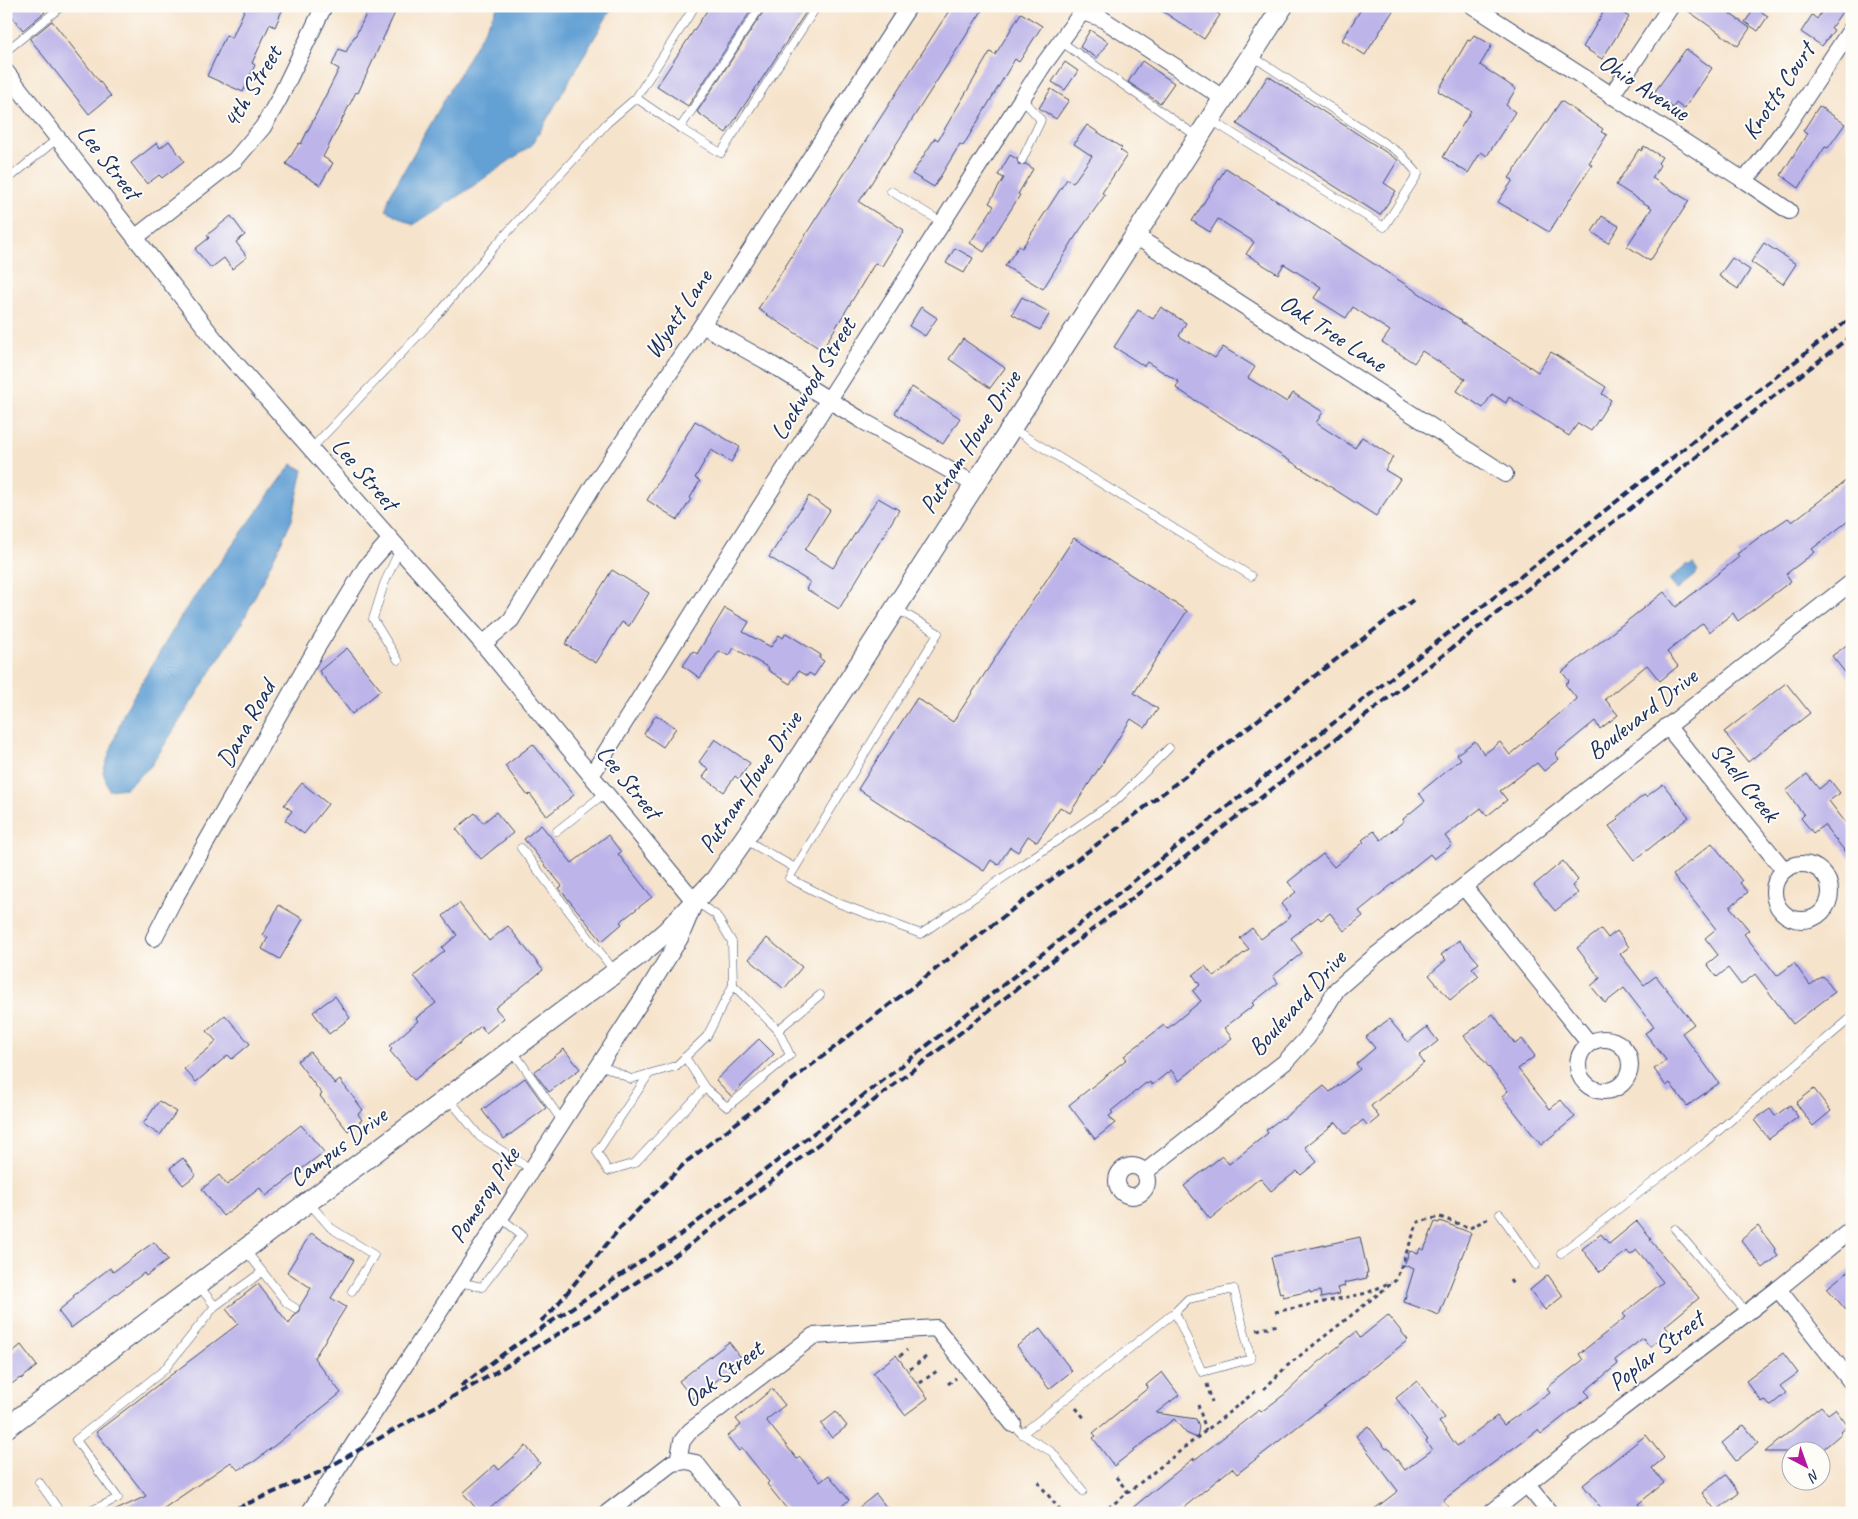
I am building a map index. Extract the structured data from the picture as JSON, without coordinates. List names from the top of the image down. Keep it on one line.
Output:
{"streets":{"street":["4th Street","Ohio Avenue","Knotts Court","Lee Street","Wyatt Lane","Oak Tree Lane","Lockwood Street","Putnam Howe Drive","Boulevard Drive","Dana Road","Shell Creek","Campus Drive","Pomeroy Pike","Poplar Street","Oak Street"]},"crossings":[["4th Street","Lee Street"],["Ohio Avenue","Knotts Court"],["Lee Street","Wyatt Lane"],["Lee Street","Lockwood Street"],["Lee Street","Putnam Howe Drive"],["Lee Street","Dana Road"],["Lee Street","Campus Drive"],["Lee Street","Pomeroy Pike"],["Oak Tree Lane","Putnam Howe Drive"],["Lockwood Street","Putnam Howe Drive"],["Putnam Howe Drive","Campus Drive"],["Putnam Howe Drive","Pomeroy Pike"],["Boulevard Drive","Shell Creek"],["Campus Drive","Pomeroy Pike"]],"north":"bottom right"}
